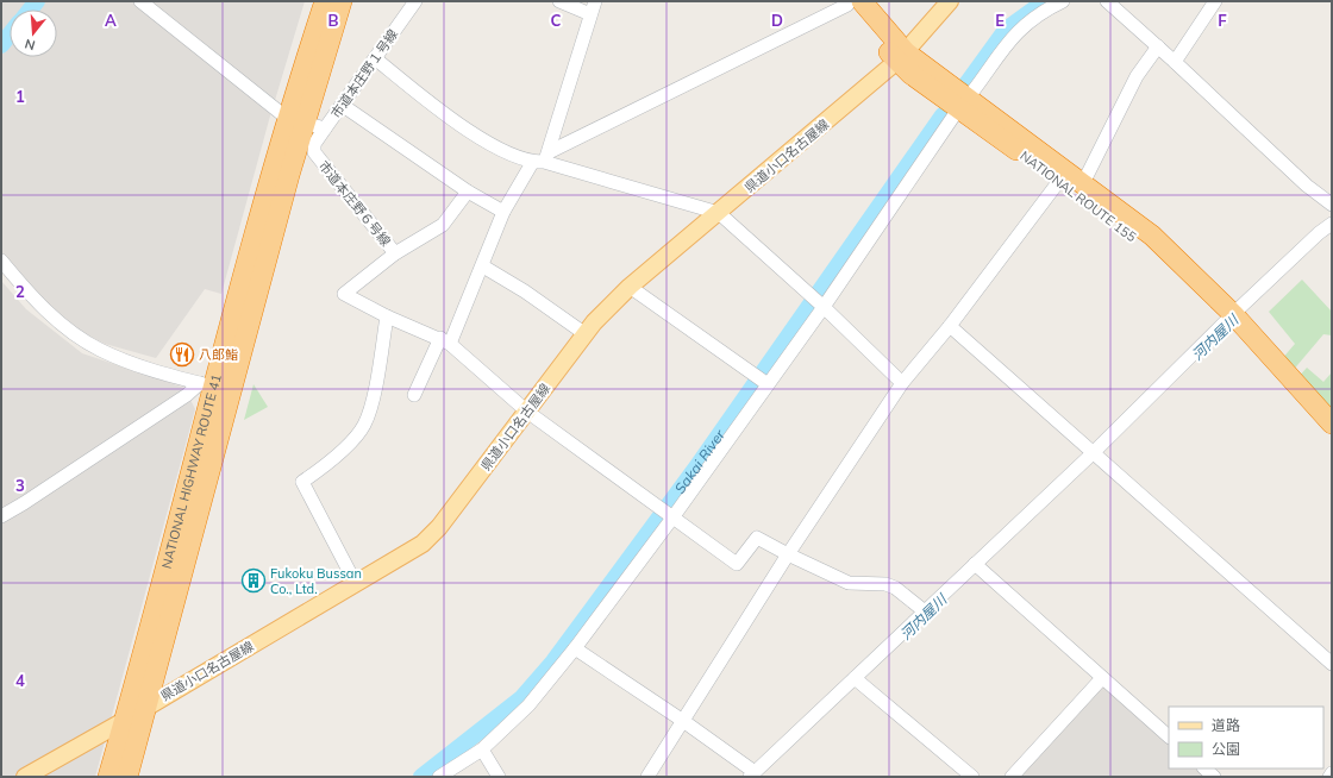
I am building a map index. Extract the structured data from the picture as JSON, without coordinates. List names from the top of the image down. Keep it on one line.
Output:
{"streets":{"highway":["NATIONAL ROUTE 155","NATIONAL HIGHWAY ROUTE 41"],"main road":["県道小口名古屋線"],"street":["市道本庄野１号線","市道本庄野６号線"]},"crossings":[["市道本庄野１号線","市道本庄野６号線"],["市道本庄野１号線","NATIONAL HIGHWAY ROUTE 41"],["県道小口名古屋線","NATIONAL ROUTE 155"],["県道小口名古屋線","NATIONAL HIGHWAY ROUTE 41"]],"water":["河内屋川","Sakai River"],"places":{"restaurant":["八郎鮨"],"building":["Fukoku Bussan Co., Ltd."]},"legend":["道路","公園"],"north":"bottom","grid":{"columns":["A","B","C","D","E","F"],"rows":["1","2","3","4"]}}
